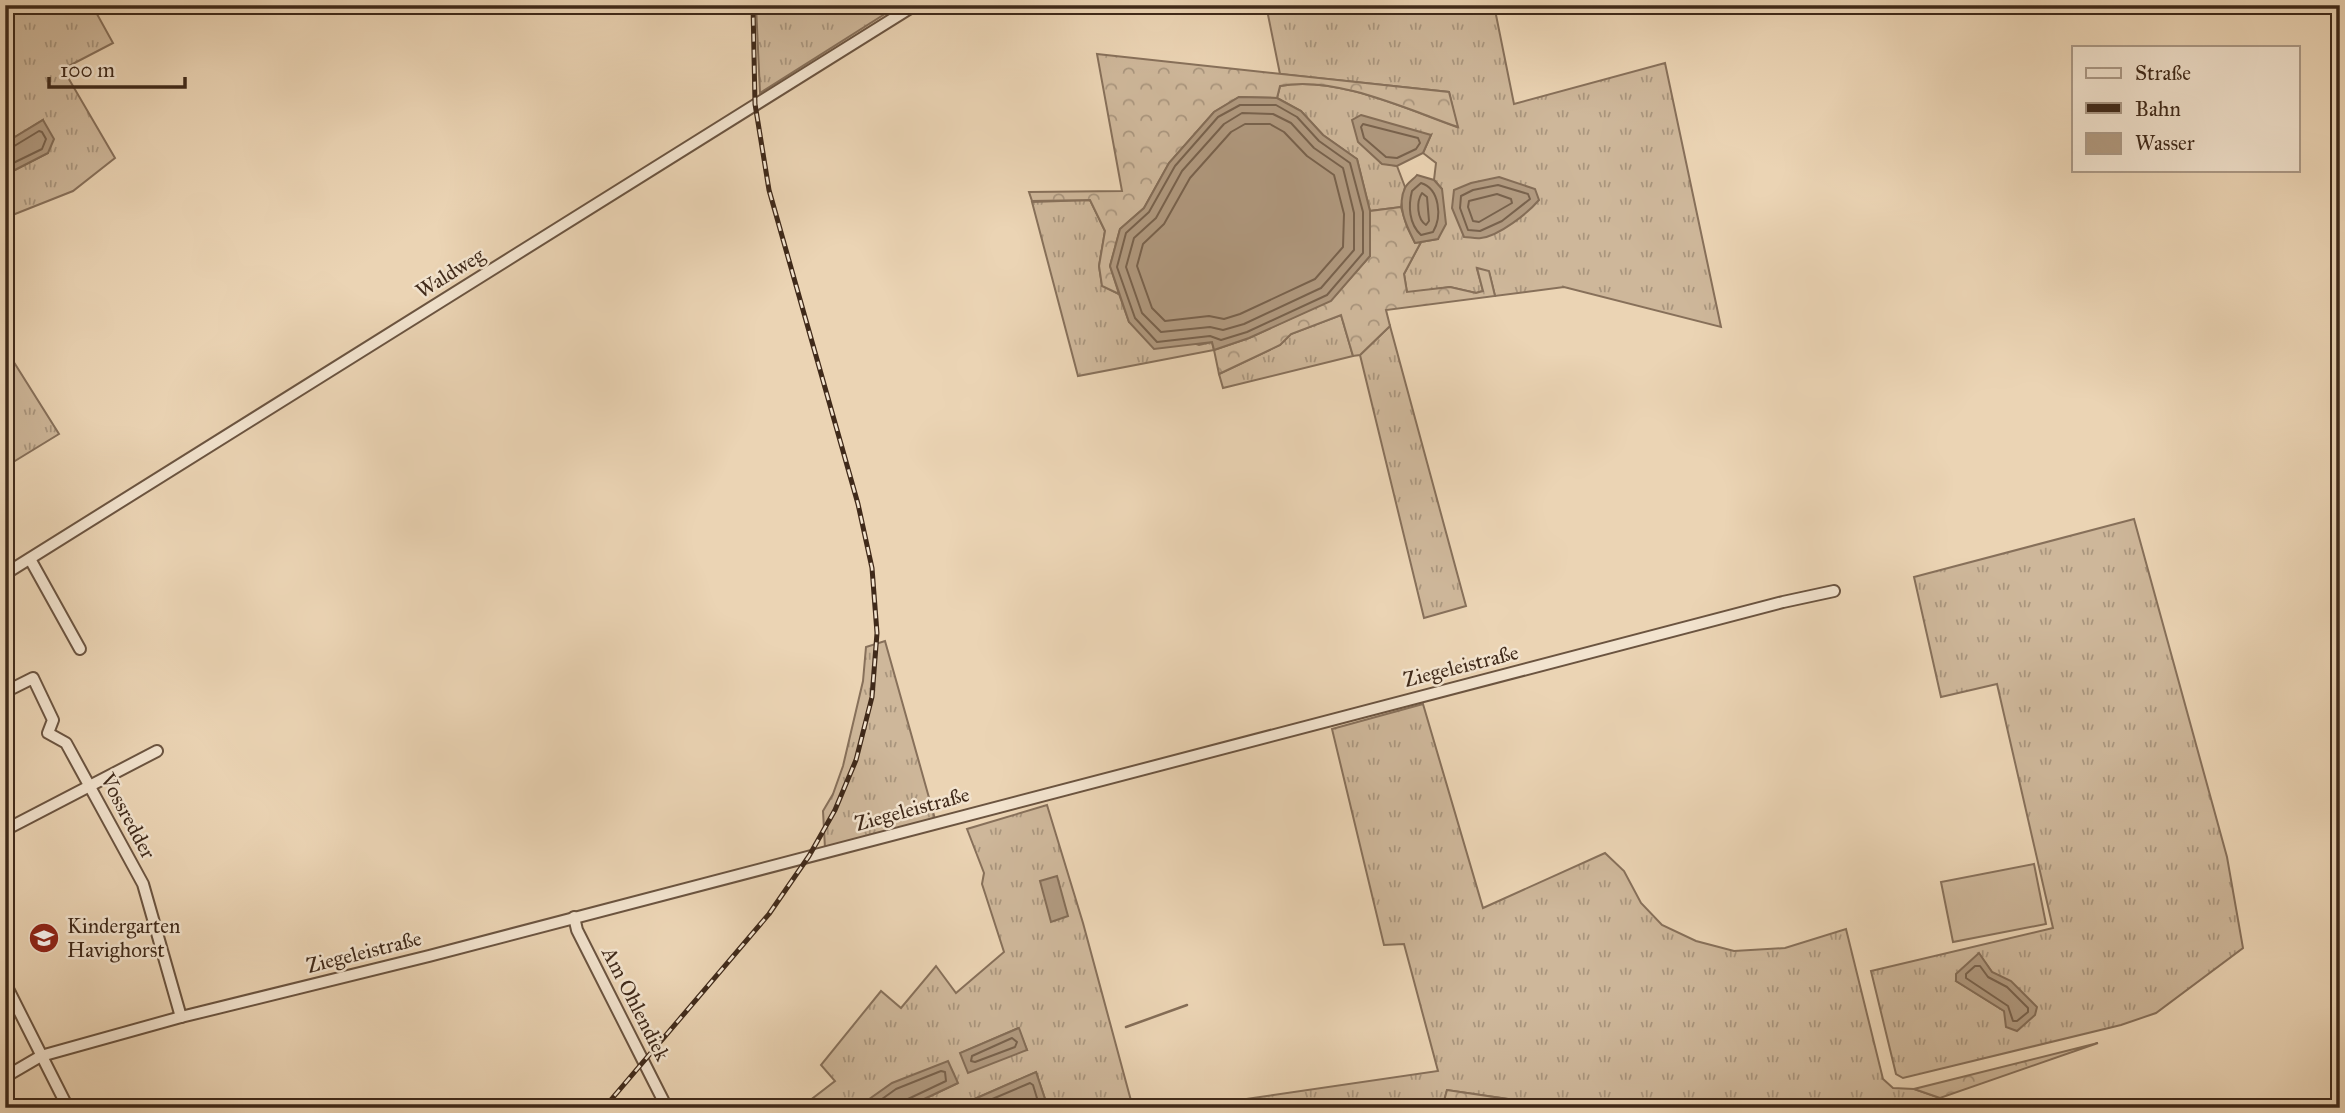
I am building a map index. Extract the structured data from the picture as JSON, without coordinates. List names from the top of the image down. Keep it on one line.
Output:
{"streets":{"street":["Waldweg","Ziegeleistraße","Vossredder","Am Ohlendiek"]},"crossings":[["Ziegeleistraße","Vossredder"],["Ziegeleistraße","Am Ohlendiek"]],"places":{"school or university":["Kindergarten Havighorst"]},"legend":["Straße","Bahn","Wasser"],"scale_bar":"100 m"}
